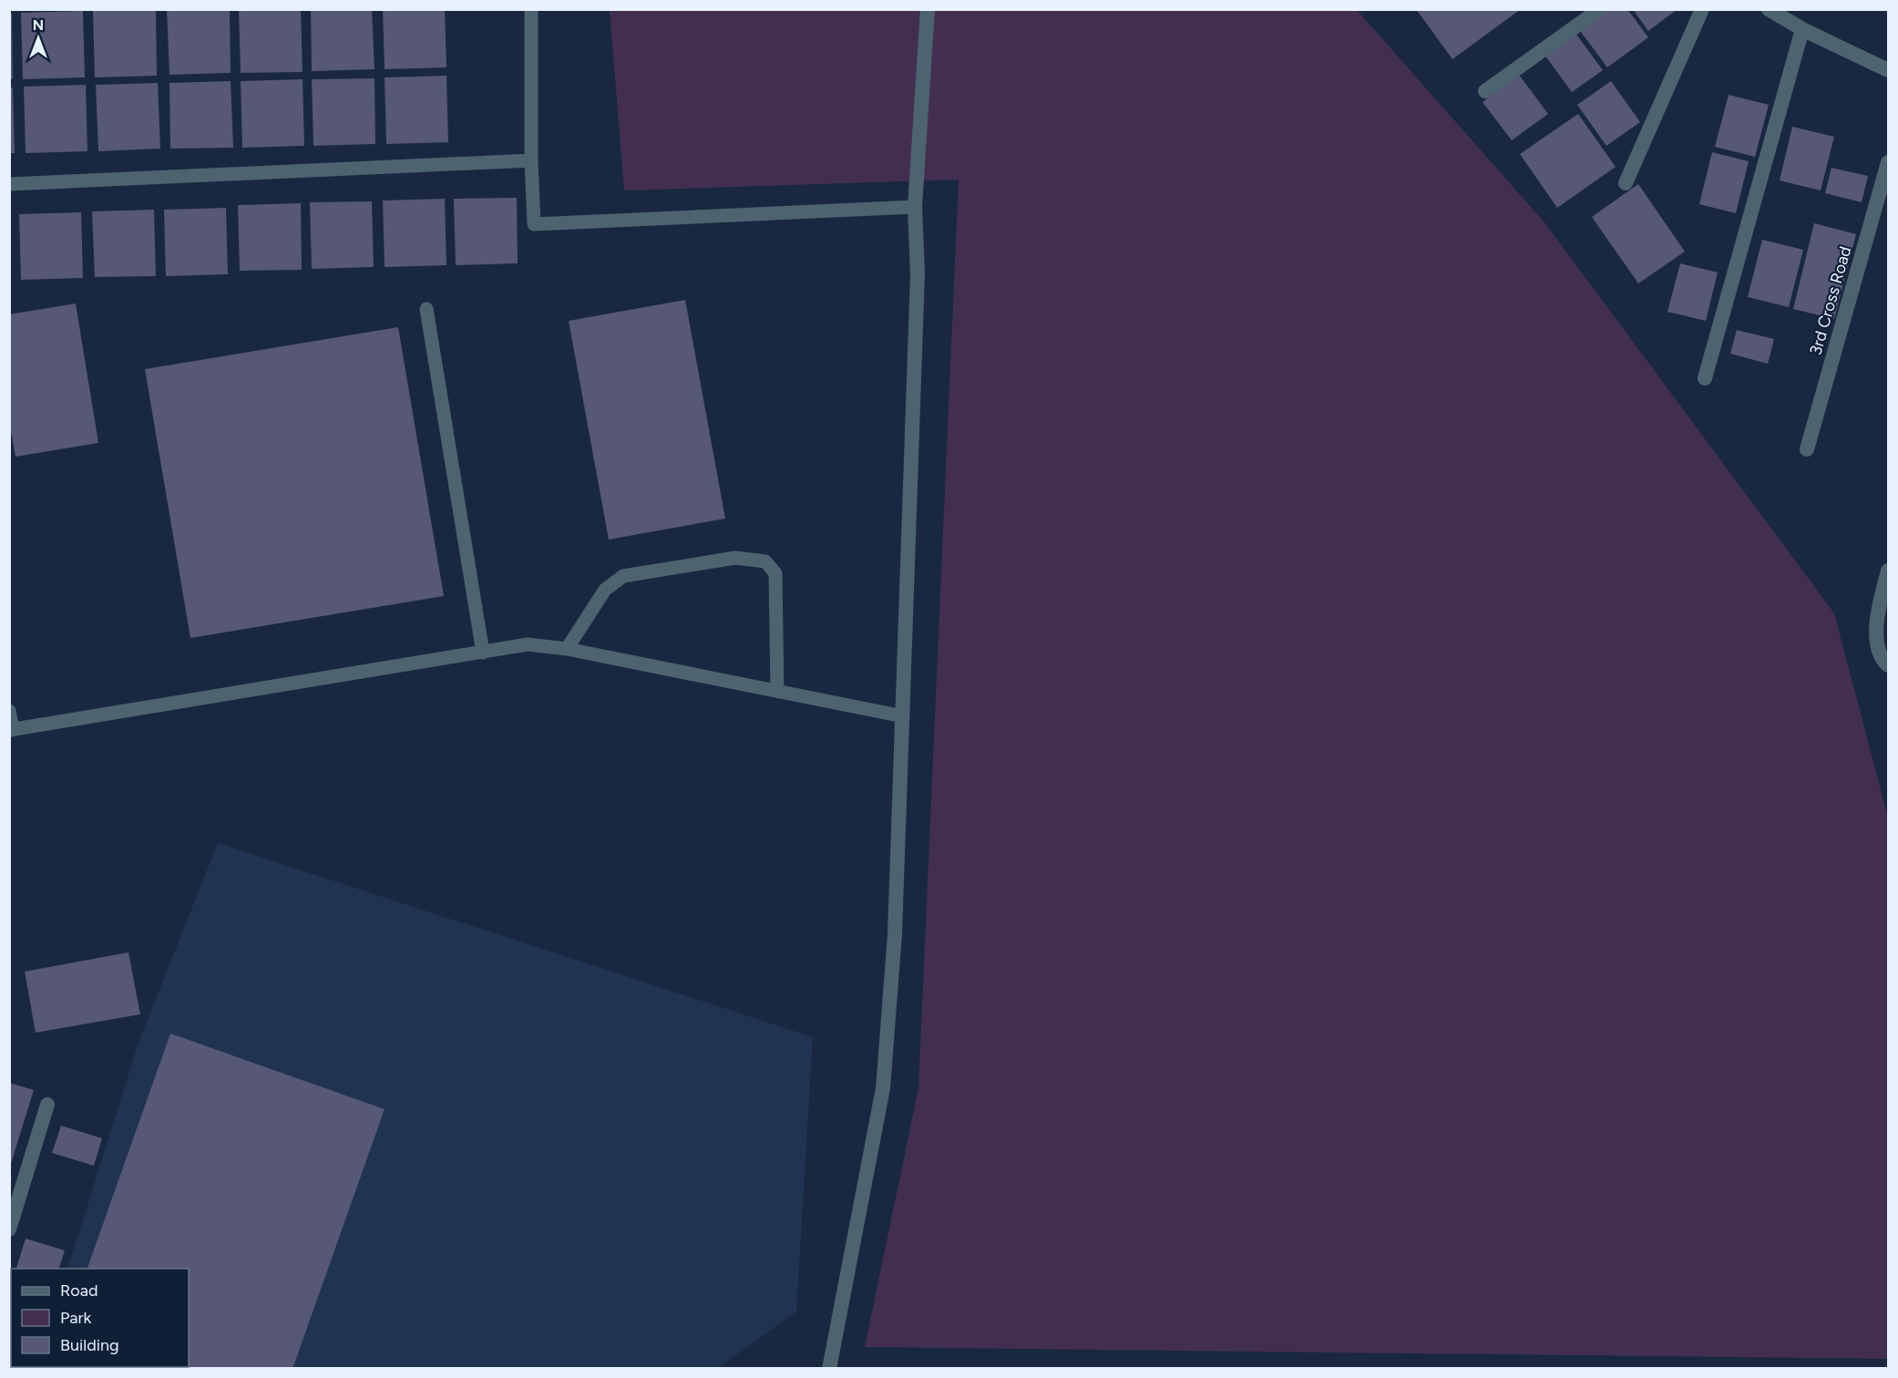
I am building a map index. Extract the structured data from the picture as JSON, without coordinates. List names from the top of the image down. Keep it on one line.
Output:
{"streets":{"street":["3rd Cross Road"]},"legend":["Road","Park","Building"],"north":"top"}
